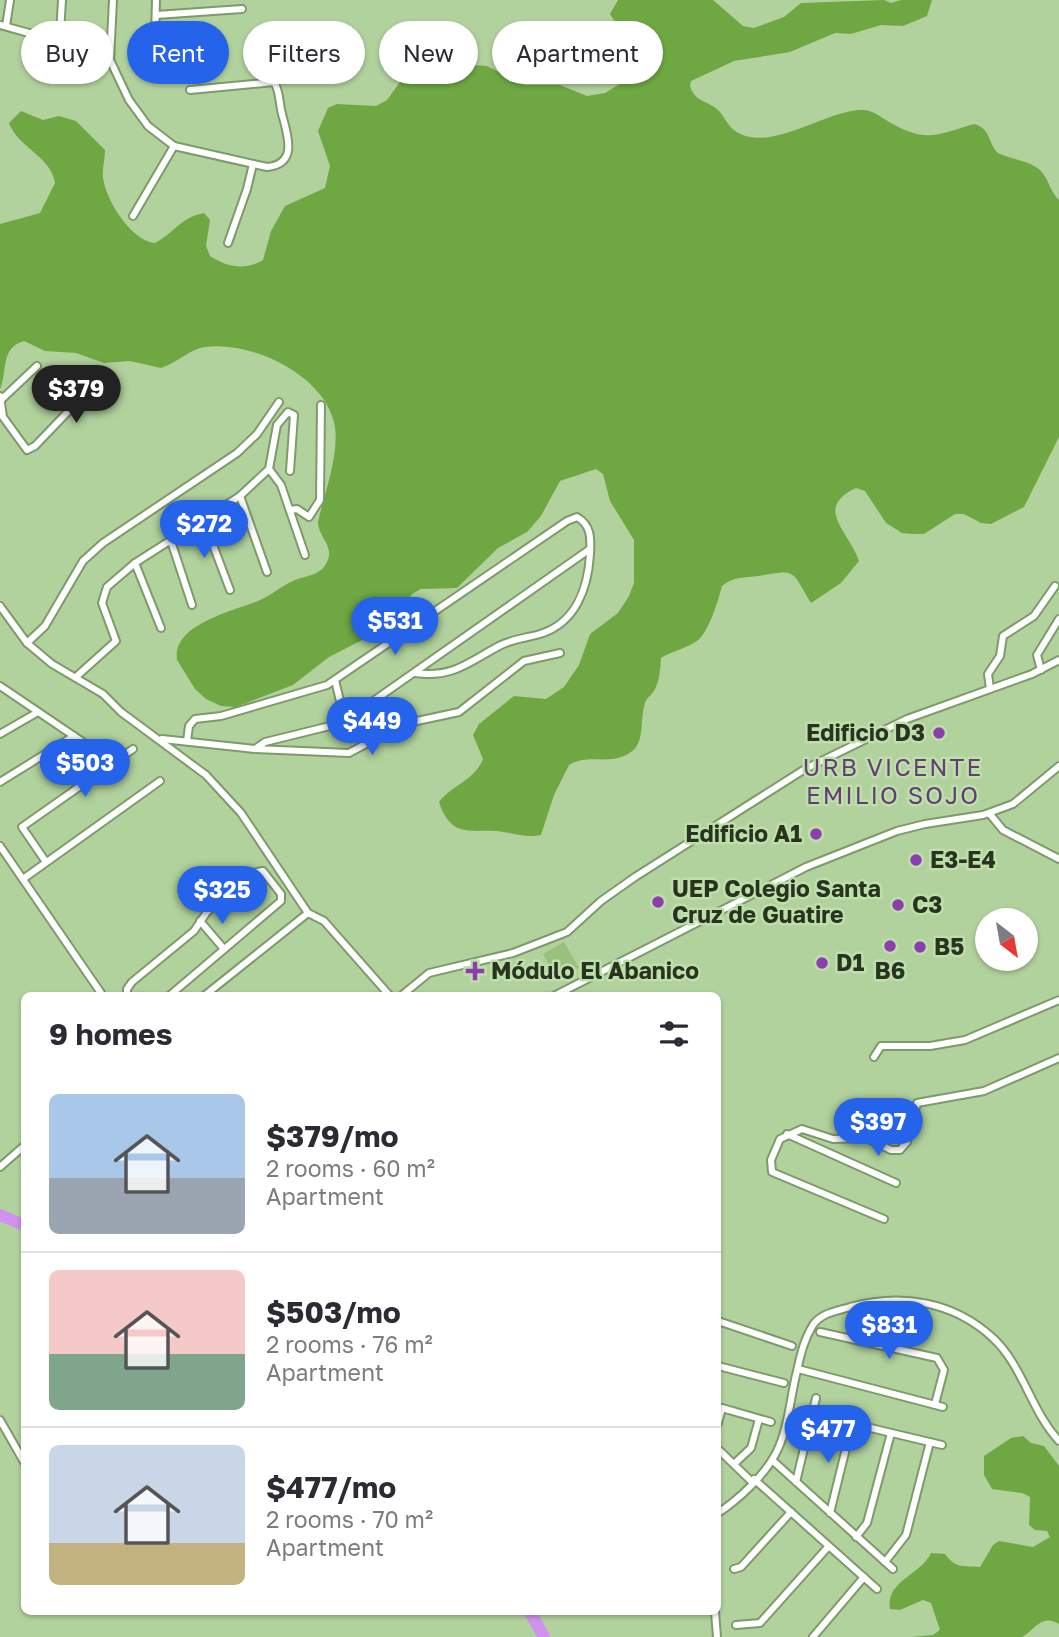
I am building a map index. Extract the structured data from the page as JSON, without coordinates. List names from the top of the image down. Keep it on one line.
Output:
{"districts":["URB VICENTE EMILIO SOJO"],"places":{"other":["Edificio D3","Edificio A1","E3-E4","UEP Colegio Santa Cruz de Guatire","C3","B6","B5","D1"],"health":["Módulo El Abanico"]},"north":"bottom right","page":{"chip":["Buy","Rent","Filters","New","Apartment"],"price":["$379","$272","$531","$449","$503","$325","$397","$831","$477"],"heading":"9 homes","list":[{"name":"$379/mo","note":"2 rooms · 60 m² · Apartment"},{"name":"$503/mo","note":"2 rooms · 76 m² · Apartment"},{"name":"$477/mo","note":"2 rooms · 70 m² · Apartment"}]}}
